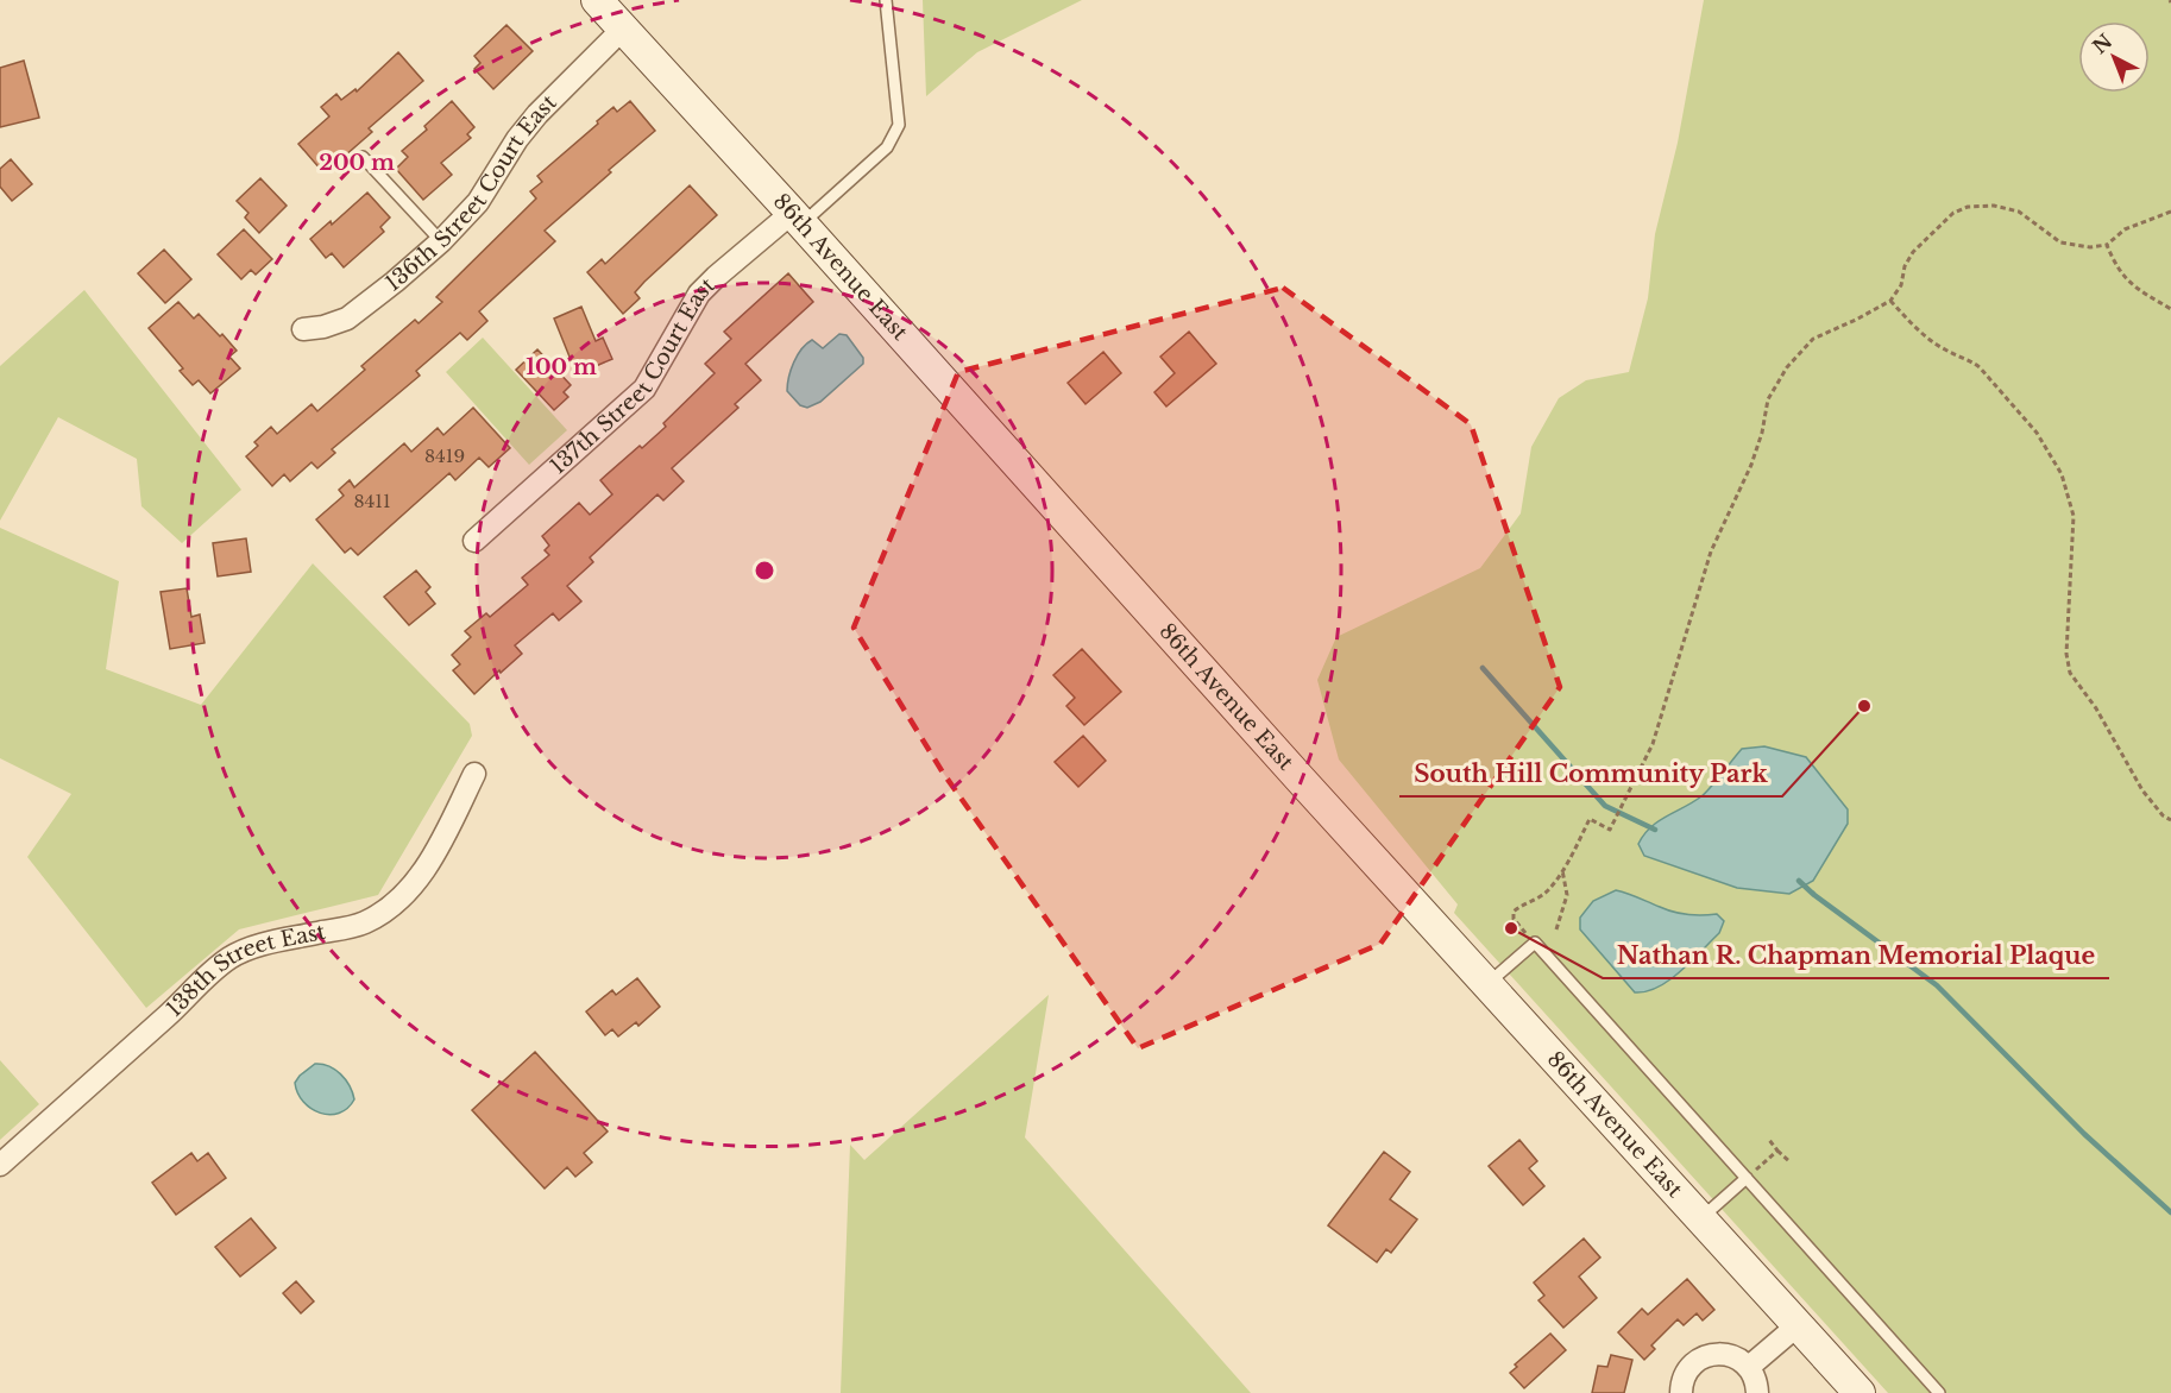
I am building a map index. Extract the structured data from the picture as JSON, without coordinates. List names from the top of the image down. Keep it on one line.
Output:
{"streets":{"street":["136th Street Court East","86th Avenue East","137th Street Court East","138th Street East"]},"crossings":[["136th Street Court East","86th Avenue East"],["86th Avenue East","137th Street Court East"]],"places":["South Hill Community Park","Nathan R. Chapman Memorial Plaque"],"house_numbers":["8419","8411"],"north":"top left","rings":["200 m","100 m"]}
